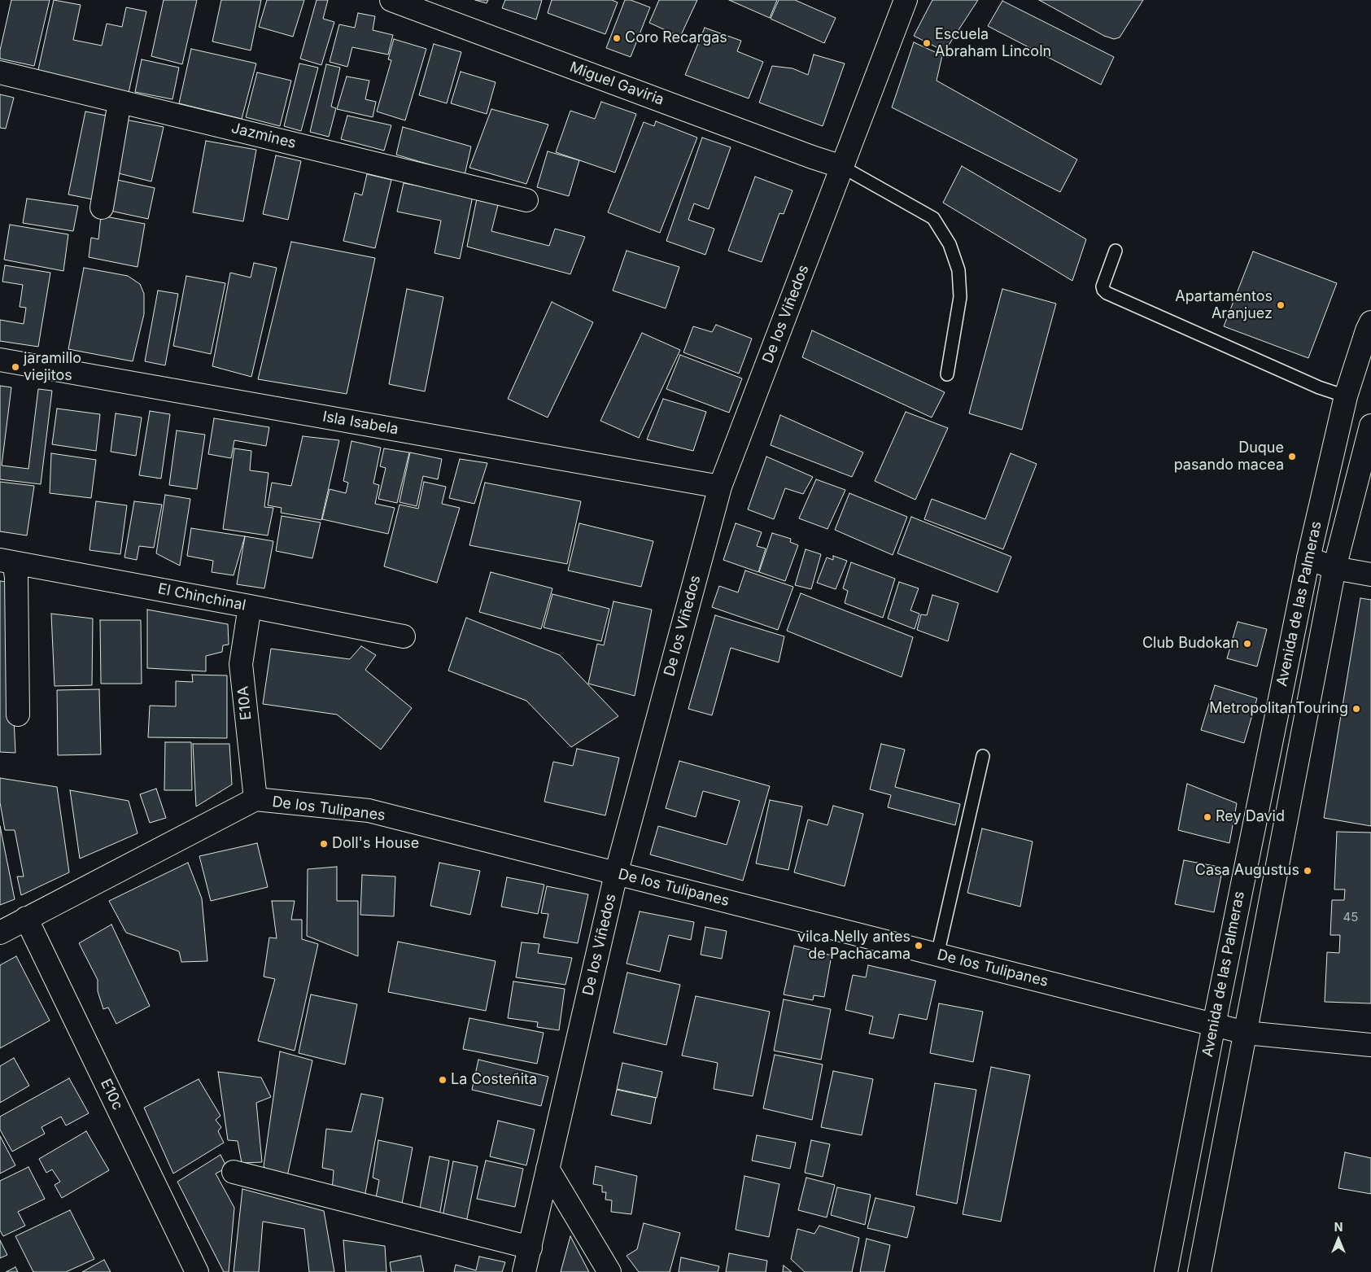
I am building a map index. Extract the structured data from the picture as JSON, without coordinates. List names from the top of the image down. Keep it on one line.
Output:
{"streets":{"street":["Miguel Gaviria","Jazmines","De los Viñedos","Isla Isabela","El Chinchinal","Avenida de las Palmeras","E10A","De los Tulipanes","E10c"]},"crossings":[["Miguel Gaviria","De los Viñedos"],["De los Viñedos","Isla Isabela"],["De los Viñedos","De los Tulipanes"],["El Chinchinal","E10A"],["Avenida de las Palmeras","De los Tulipanes"],["E10A","De los Tulipanes"],["De los Tulipanes","E10c"]],"places":["Coro Recargas","Escuela Abraham Lincoln","Apartamentos Aranjuez","jaramillo viejitos","Duque pasando macea","Club Budokan","MetropolitanTouring","Rey David","Doll's House","Casa Augustus","vilca Nelly antes de Pachacama","La Costeñita"],"house_numbers":["45"],"north":"top"}
